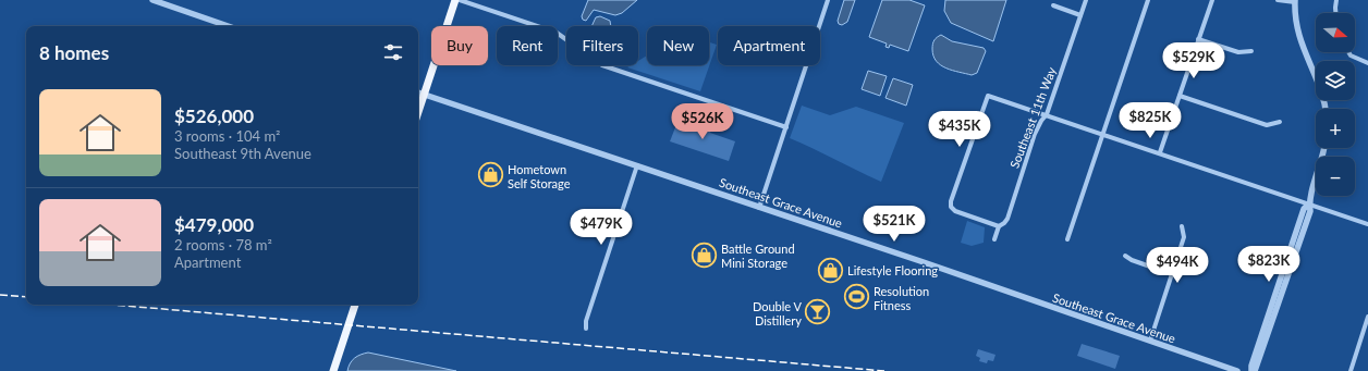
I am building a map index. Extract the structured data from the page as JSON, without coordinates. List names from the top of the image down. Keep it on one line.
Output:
{"streets":{"street":["Southeast 11th Way","Southeast Grace Avenue"]},"places":{"shop":["Hometown Self Storage","Battle Ground Mini Storage","Lifestyle Flooring"],"sports":["Resolution Fitness"],"bar":["Double V Distillery"]},"north":"right","page":{"map_buttons":["+","−"],"chip":["Buy","Rent","Filters","New","Apartment"],"heading":"8 homes","price":["$529K","$825K","$526K","$435K","$521K","$479K","$823K","$494K"],"list":[{"name":"$526,000","note":"3 rooms · 104 m² · Southeast 9th Avenue"},{"name":"$479,000","note":"2 rooms · 78 m² · Apartment"}]}}
